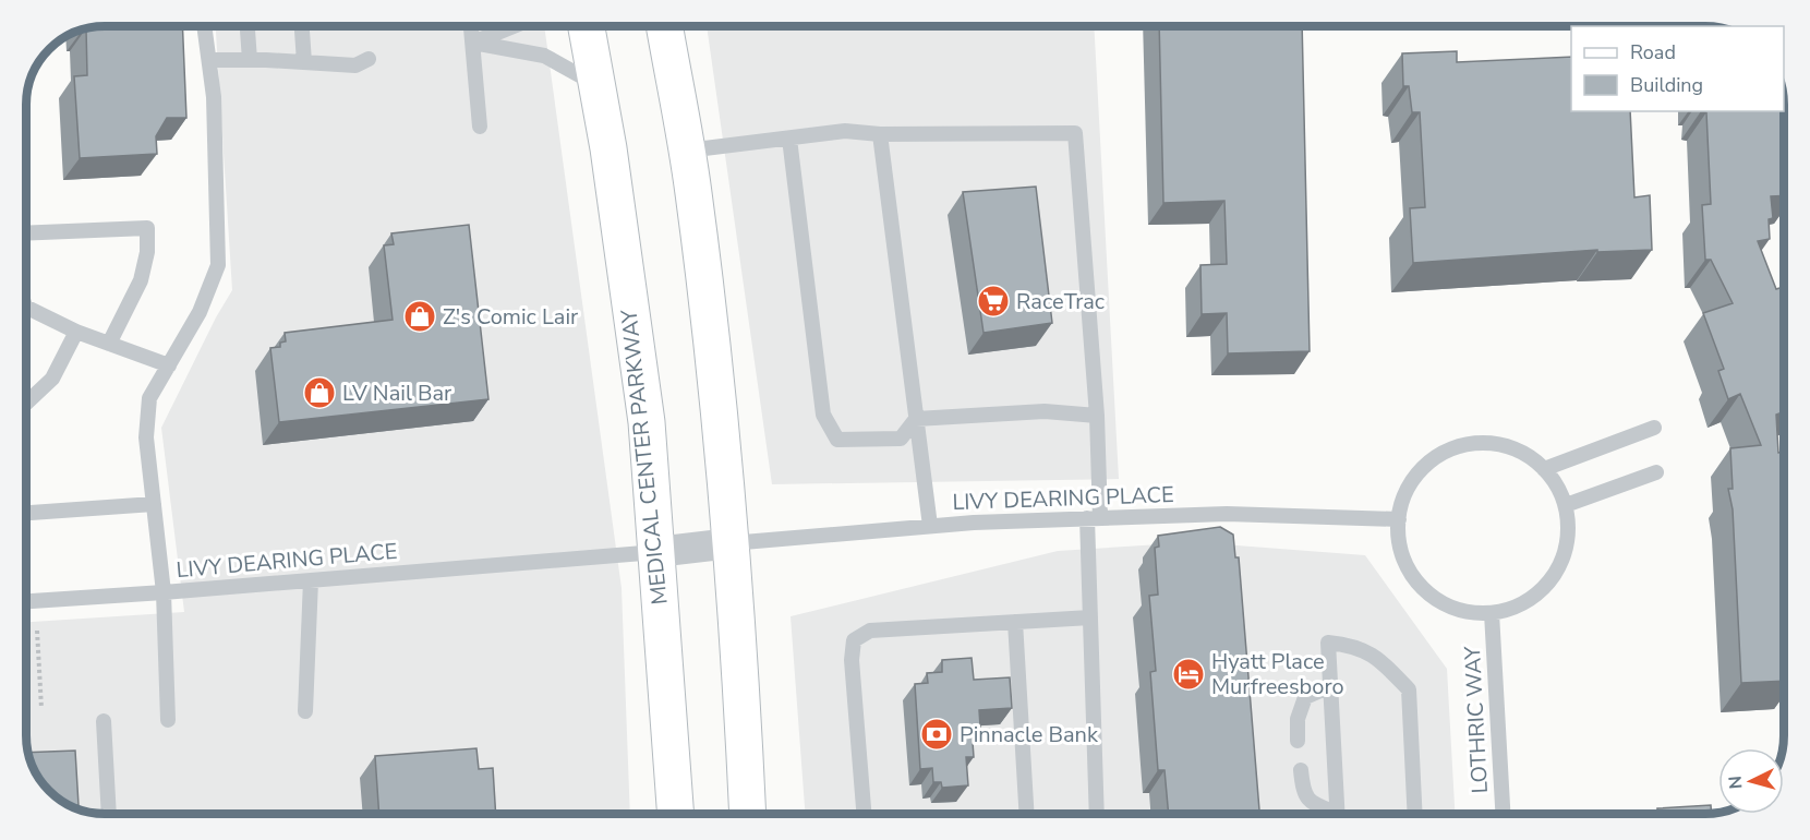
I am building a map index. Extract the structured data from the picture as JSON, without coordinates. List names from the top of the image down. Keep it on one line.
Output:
{"streets":{"main road":["MEDICAL CENTER PARKWAY"],"lane":["LIVY DEARING PLACE","LOTHRIC WAY"]},"crossings":[["MEDICAL CENTER PARKWAY","LIVY DEARING PLACE"],["LIVY DEARING PLACE","LOTHRIC WAY"]],"places":{"supermarket":["RaceTrac"],"shop":["Z's Comic Lair","LV Nail Bar"],"hotel":["Hyatt Place Murfreesboro"],"bank":["Pinnacle Bank"]},"legend":["Road","Building"],"north":"left"}
